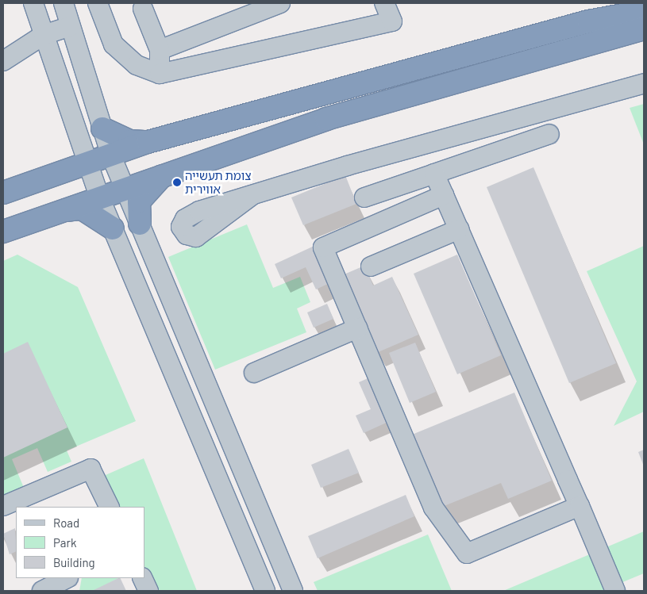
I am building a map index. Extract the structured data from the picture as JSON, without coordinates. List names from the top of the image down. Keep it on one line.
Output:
{"places":["צומת תעשייה אווירית"],"legend":["Road","Park","Building"]}
